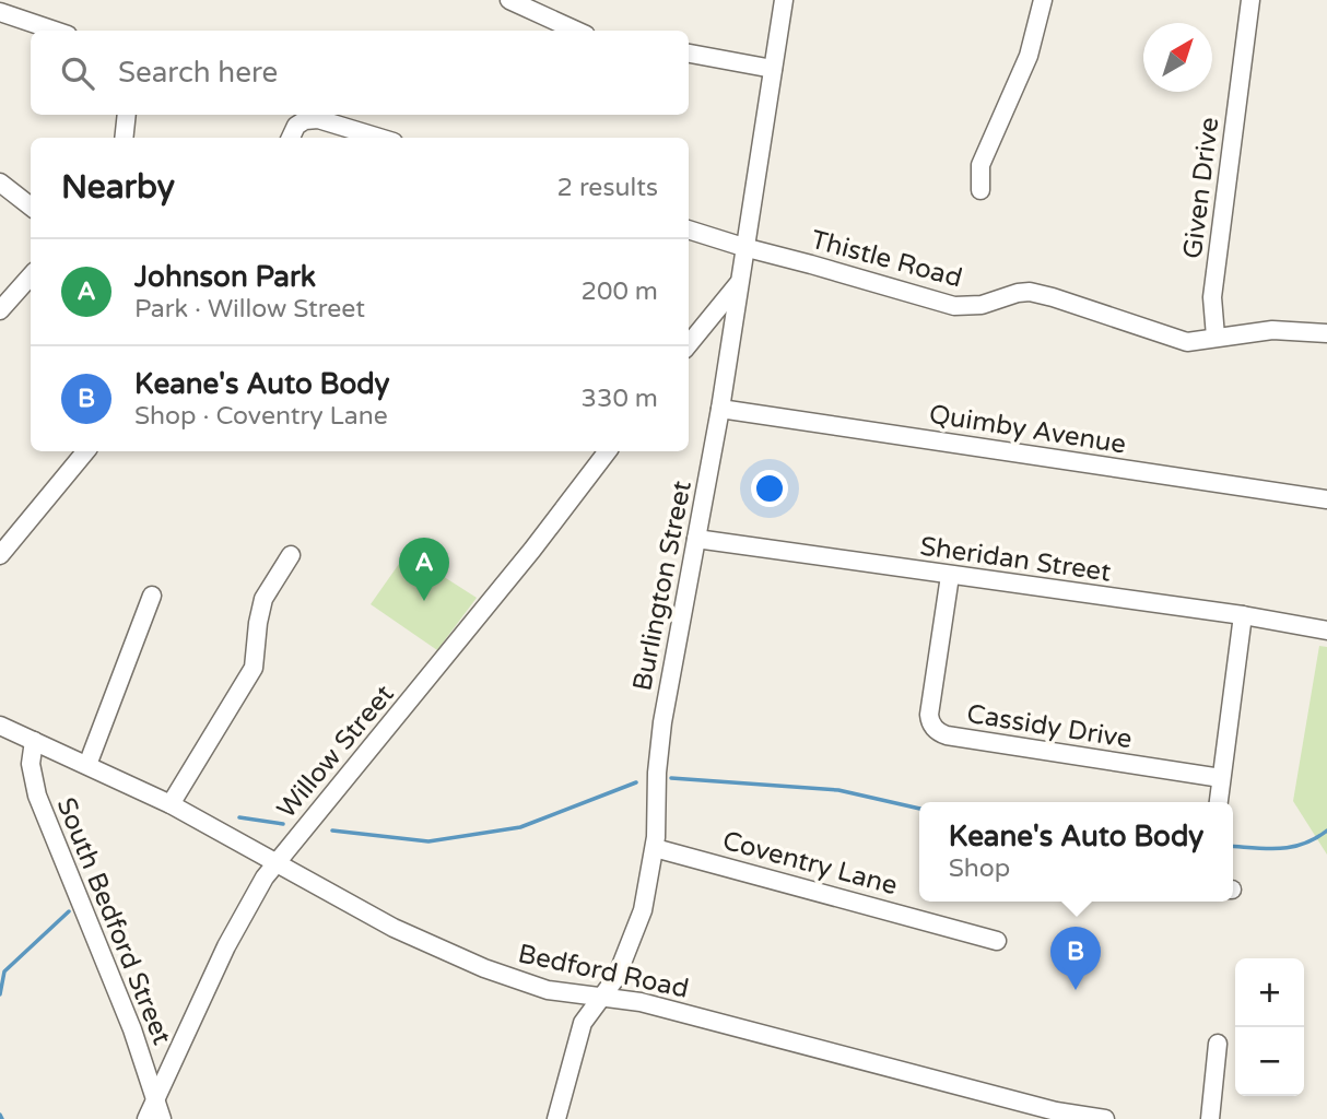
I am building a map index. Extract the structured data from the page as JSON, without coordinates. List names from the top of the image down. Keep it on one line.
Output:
{"streets":{"street":["Given Drive","Thistle Road","Quimby Avenue","Sheridan Street","Burlington Street","Cassidy Drive","Willow Street","Coventry Lane","South Bedford Street","Bedford Road"]},"crossings":[["Given Drive","Thistle Road"],["Thistle Road","Burlington Street"],["Quimby Avenue","Burlington Street"],["Sheridan Street","Burlington Street"],["Sheridan Street","Cassidy Drive"],["Burlington Street","Coventry Lane"],["Burlington Street","Bedford Road"],["Willow Street","South Bedford Street"],["Willow Street","Bedford Road"],["South Bedford Street","Bedford Road"]],"north":"top right","page":{"search":"Search here","heading":["Nearby","2 results"],"list":[{"mark":"A","name":"Johnson Park","note":"Park · Willow Street","value":"200 m"},{"mark":"B","name":"Keane's Auto Body","note":"Shop · Coventry Lane","value":"330 m"}],"pins":["A","B"],"popup":["Keane's Auto Body","Shop"],"map_buttons":["+","−"]}}
